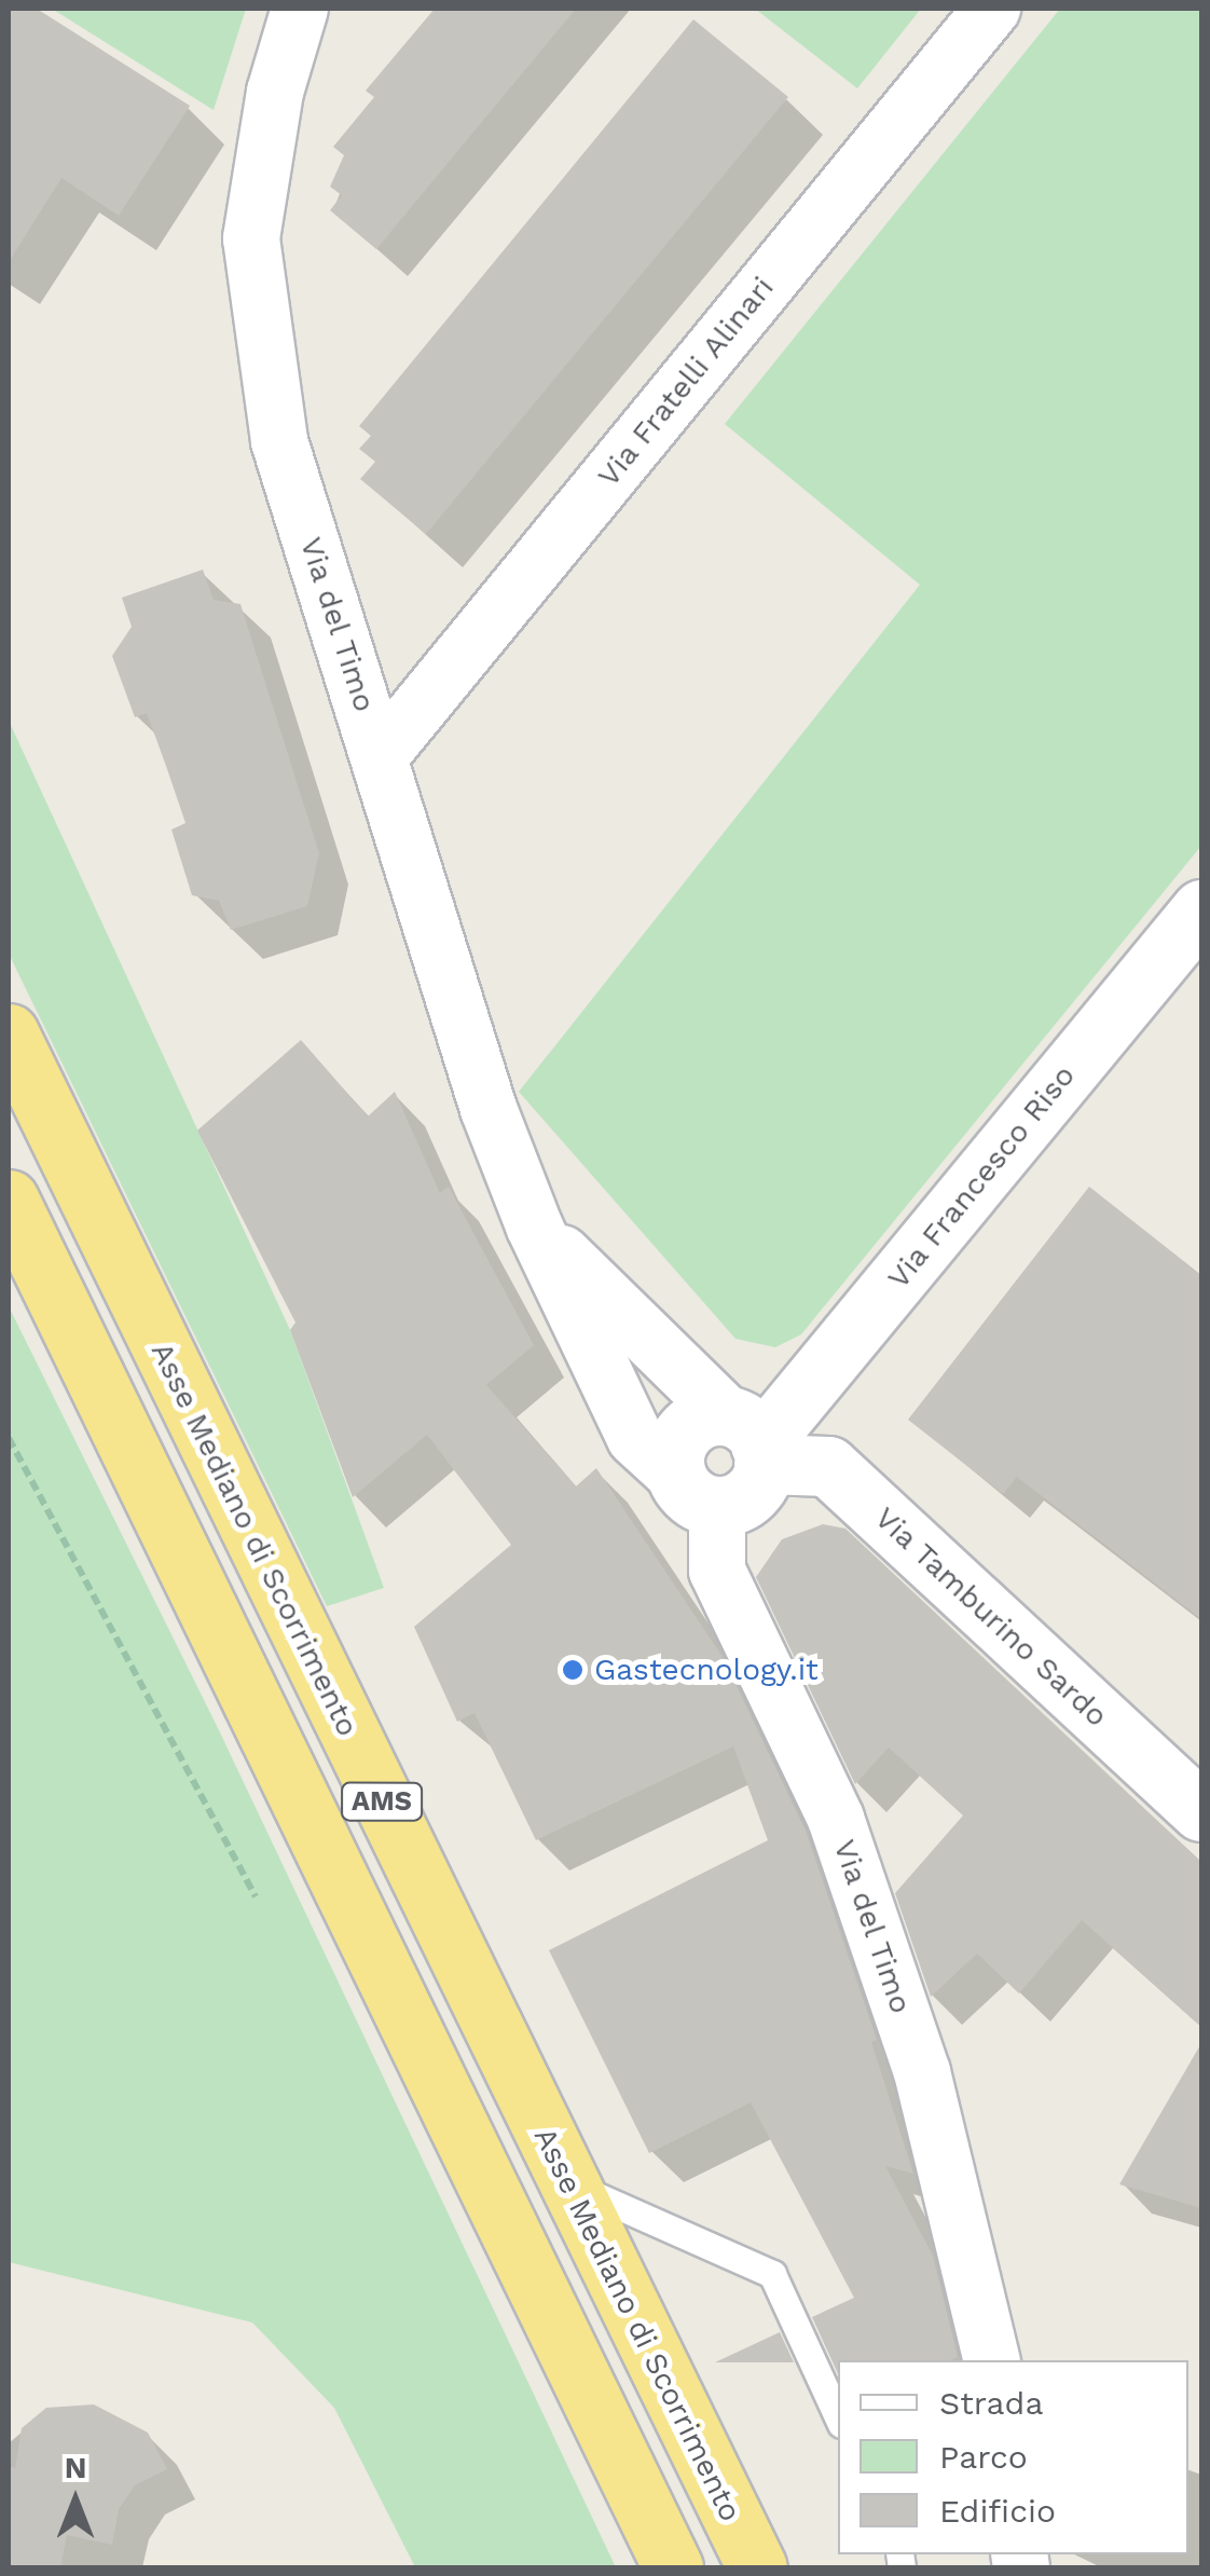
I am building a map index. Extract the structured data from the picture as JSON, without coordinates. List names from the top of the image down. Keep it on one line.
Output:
{"streets":{"highway":["Asse Mediano di Scorrimento","AMS"],"street":["Via Fratelli Alinari","Via del Timo","Via Francesco Riso","Via Tamburino Sardo"]},"crossings":[["Via Fratelli Alinari","Via del Timo"],["Via del Timo","Via Francesco Riso"],["Via del Timo","Via Tamburino Sardo"],["Via Francesco Riso","Via Tamburino Sardo"]],"places":["Gastecnology.it"],"legend":["Strada","Parco","Edificio"],"north":"top"}
